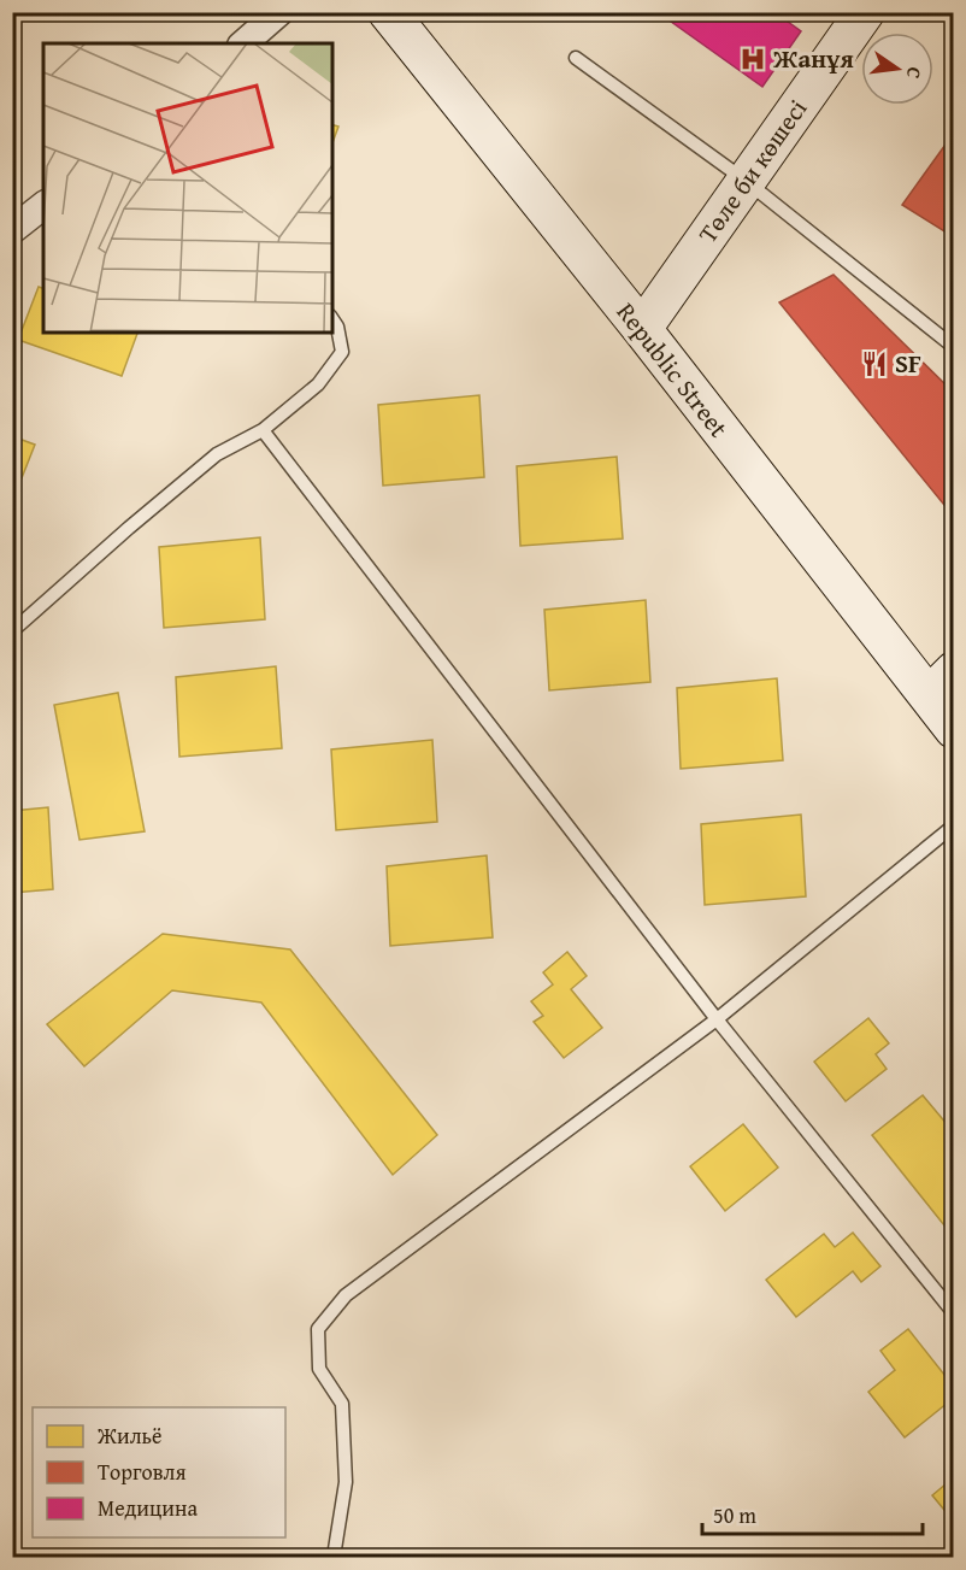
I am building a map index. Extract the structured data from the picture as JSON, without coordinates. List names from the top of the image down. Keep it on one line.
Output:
{"streets":{"main road":["Төле би көшесі","Republic Street"]},"crossings":[["Төле би көшесі","Republic Street"]],"places":{"hospital":["Жанұя"],"restaurant":["SF"]},"legend":["Жильё","Торговля","Медицина"],"scale_bar":"50 m","north":"right"}
